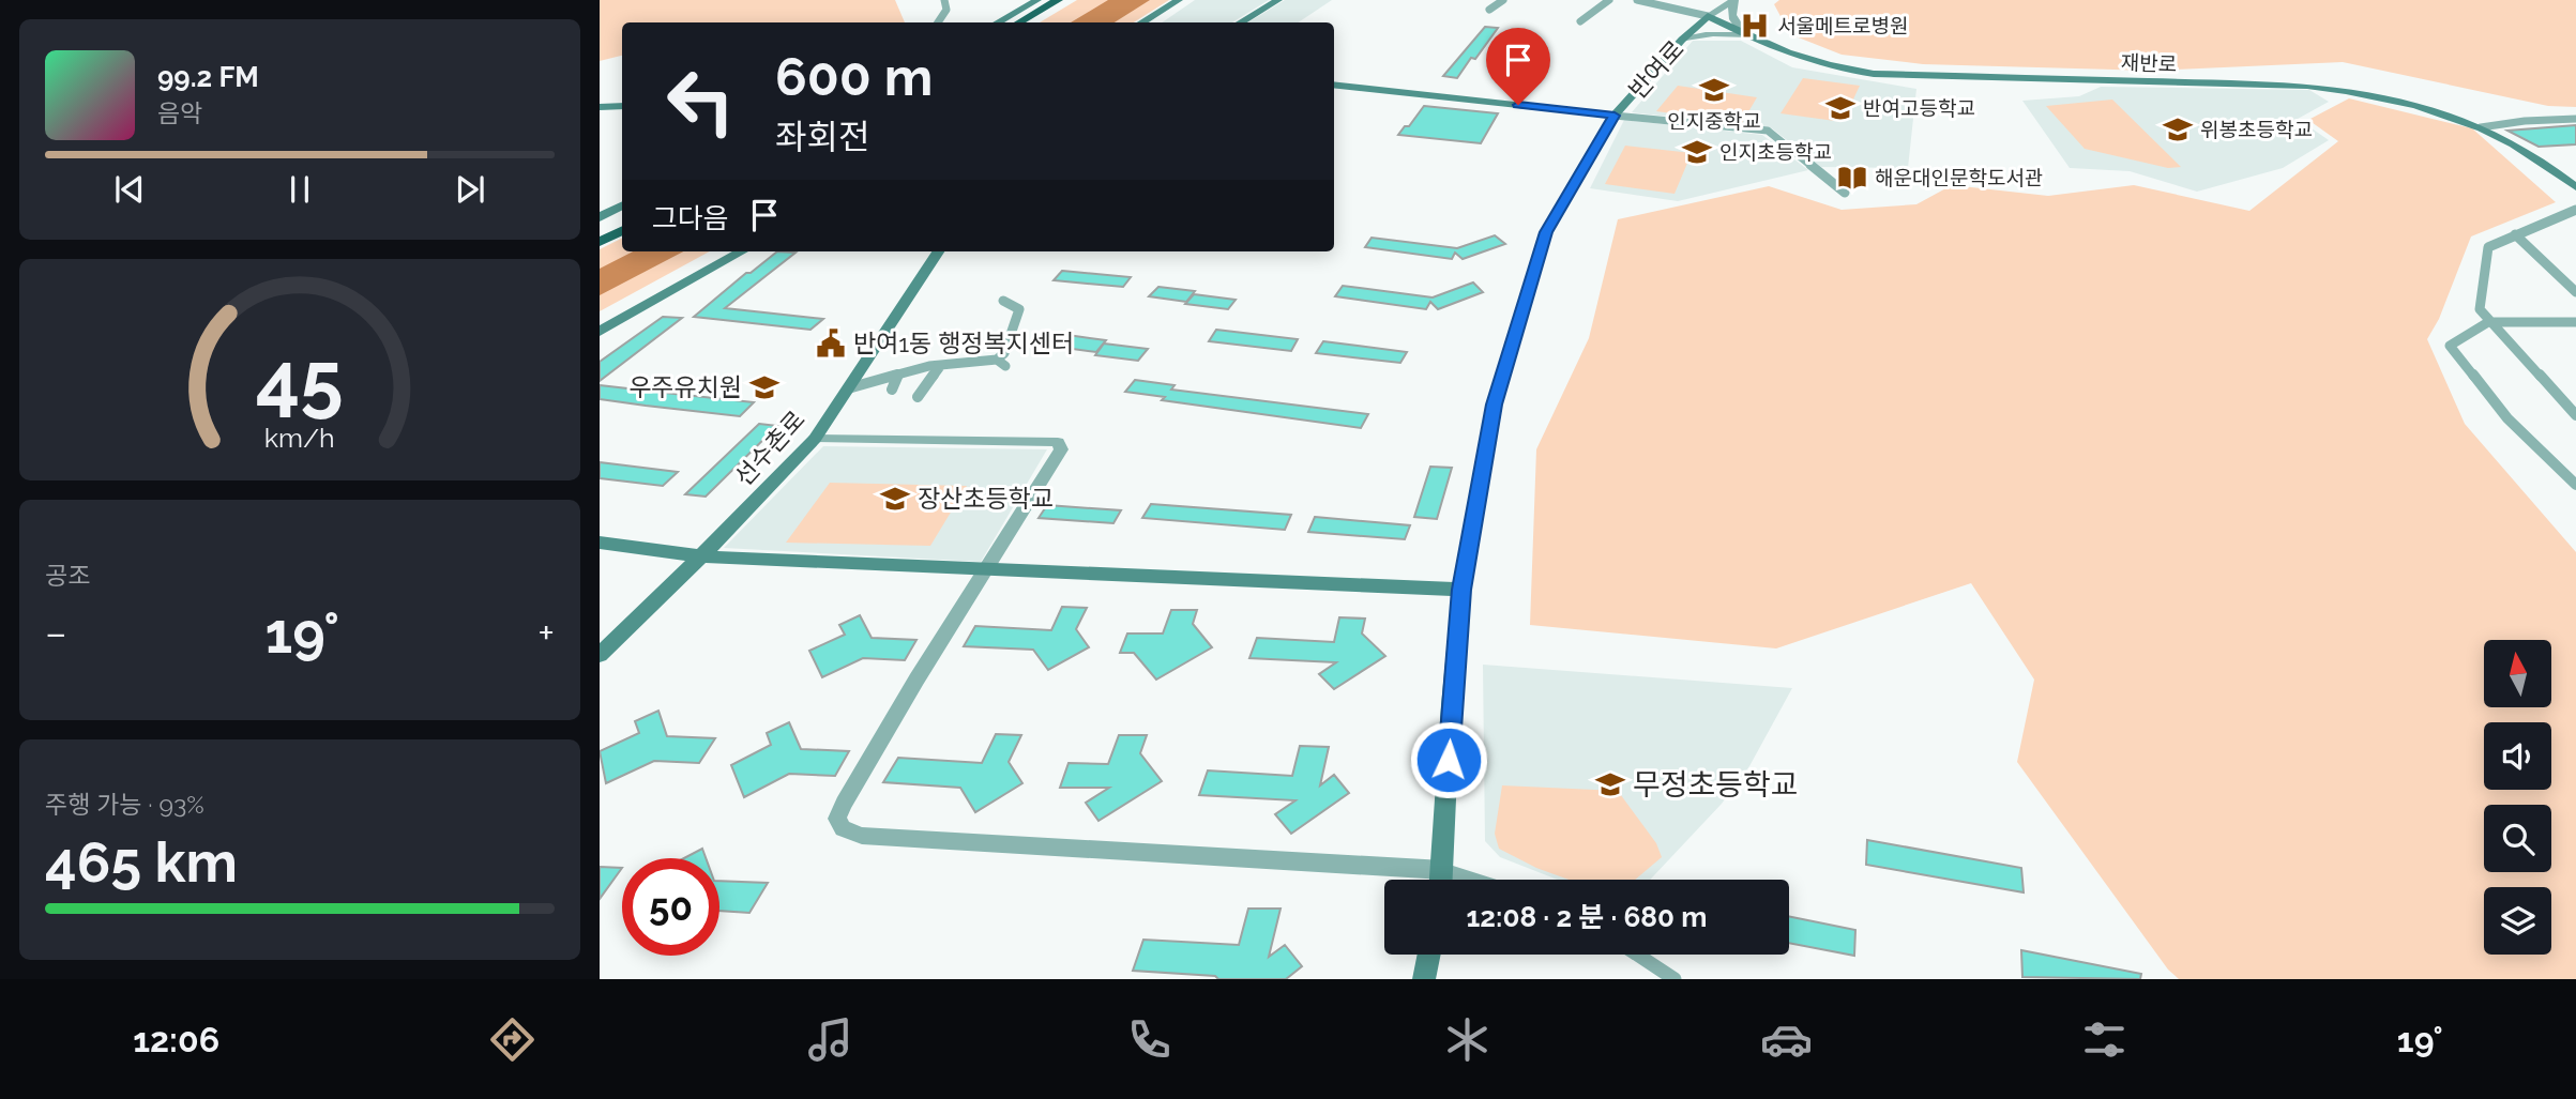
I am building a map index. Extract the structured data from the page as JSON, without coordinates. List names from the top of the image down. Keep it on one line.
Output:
{"streets":{"main road":["재반로","반여로","선수촌로"]},"crossings":[["재반로","반여로"]],"places":{"hospital":["서울메트로병원"],"school or university":["인지중학교","반여고등학교","위봉초등학교","인지초등학교","우주유치원","장산초등학교","무정초등학교"],"library":["해운대인문학도서관"],"public building":["반여1동 행정복지센터"]},"north":"top","page":{"turn":["600 m","좌회전"],"song":["99.2 FM","음악"],"then":"그다음","tile":["공조",["주행 가능 · 93%","465 km"]],"heat":["−","19°","+"],"limit":"50","trip":"12:08 · 2 분 · 680 m","tabs":["12:06","19°"],"gauge":["45","km/h"]}}
